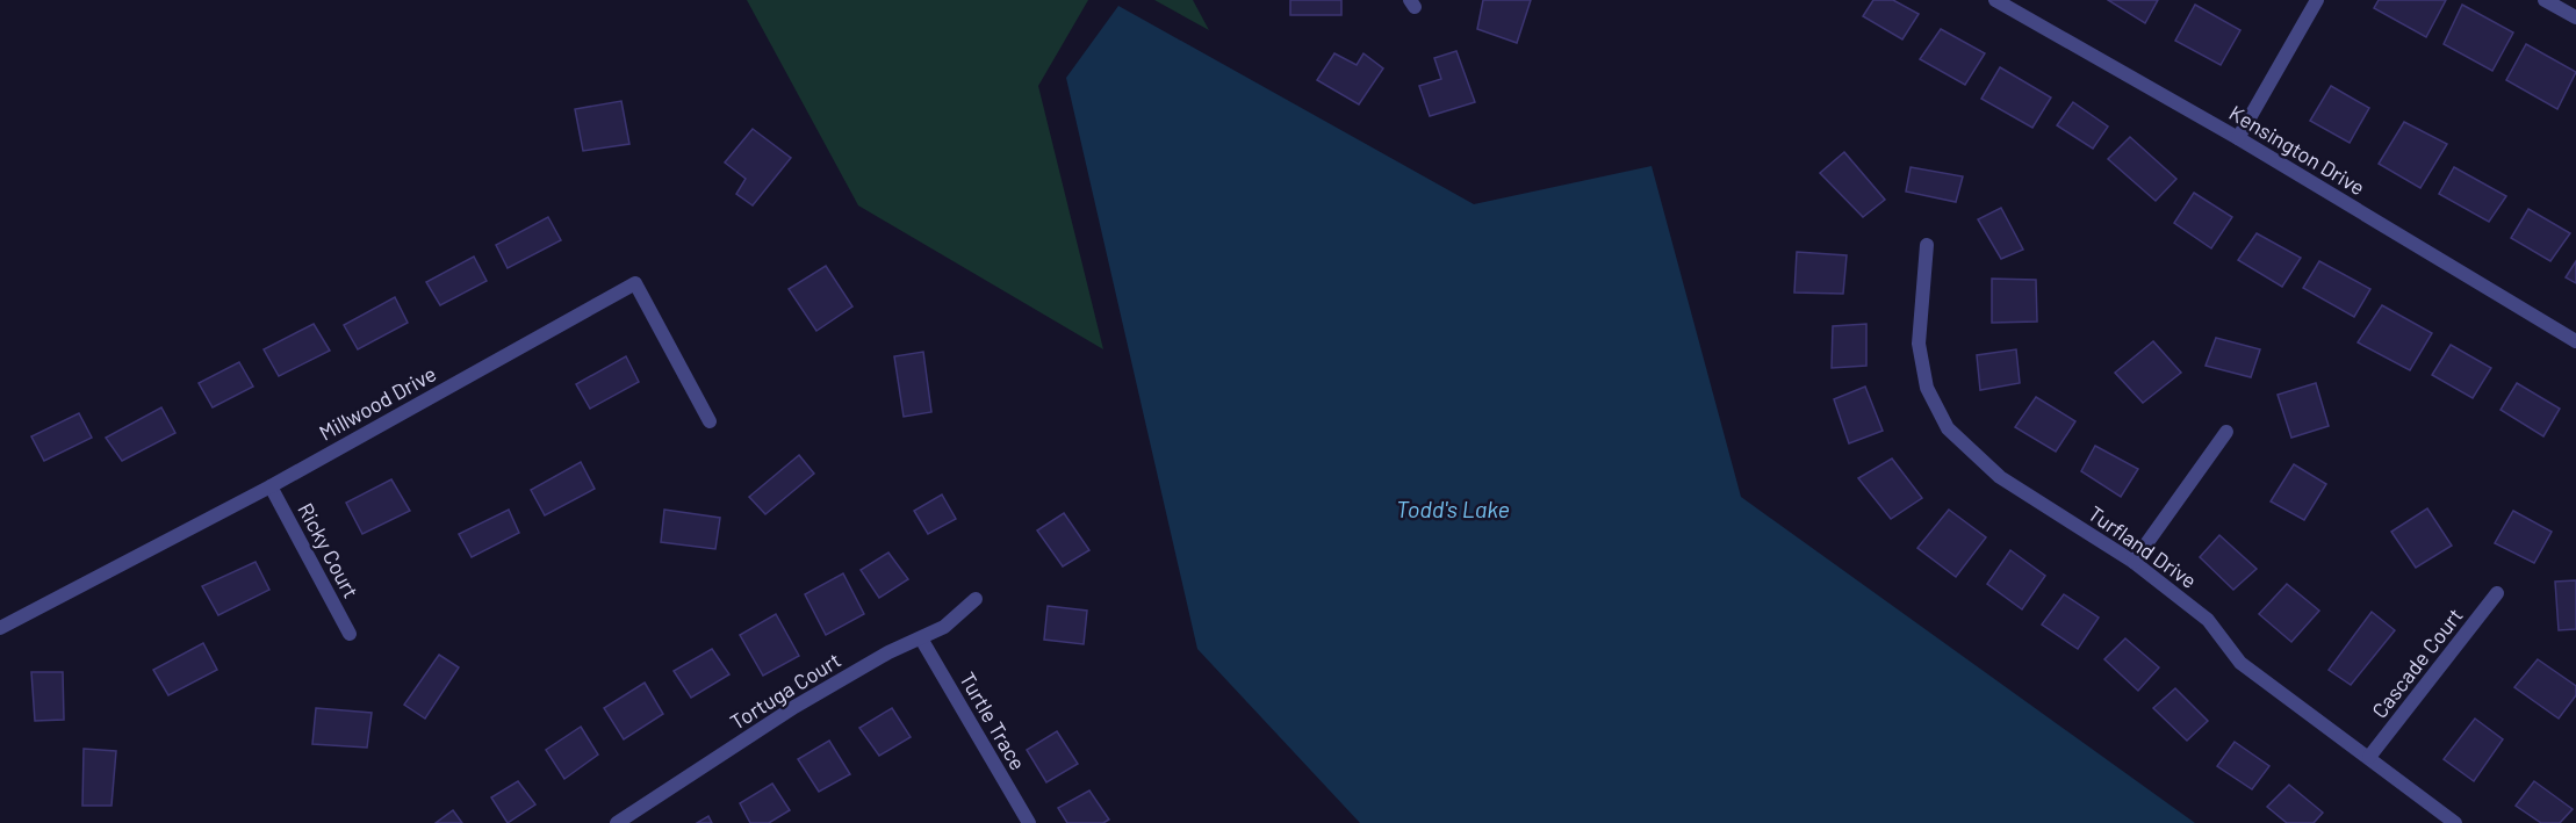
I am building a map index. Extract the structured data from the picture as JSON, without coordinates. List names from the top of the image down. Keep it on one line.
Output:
{"streets":{"street":["Kensington Drive","Millwood Drive","Turfland Drive","Ricky Court","Cascade Court","Tortuga Court","Turtle Trace"]},"crossings":[["Millwood Drive","Ricky Court"],["Turfland Drive","Cascade Court"],["Tortuga Court","Turtle Trace"]],"water":["Todd's Lake"]}
